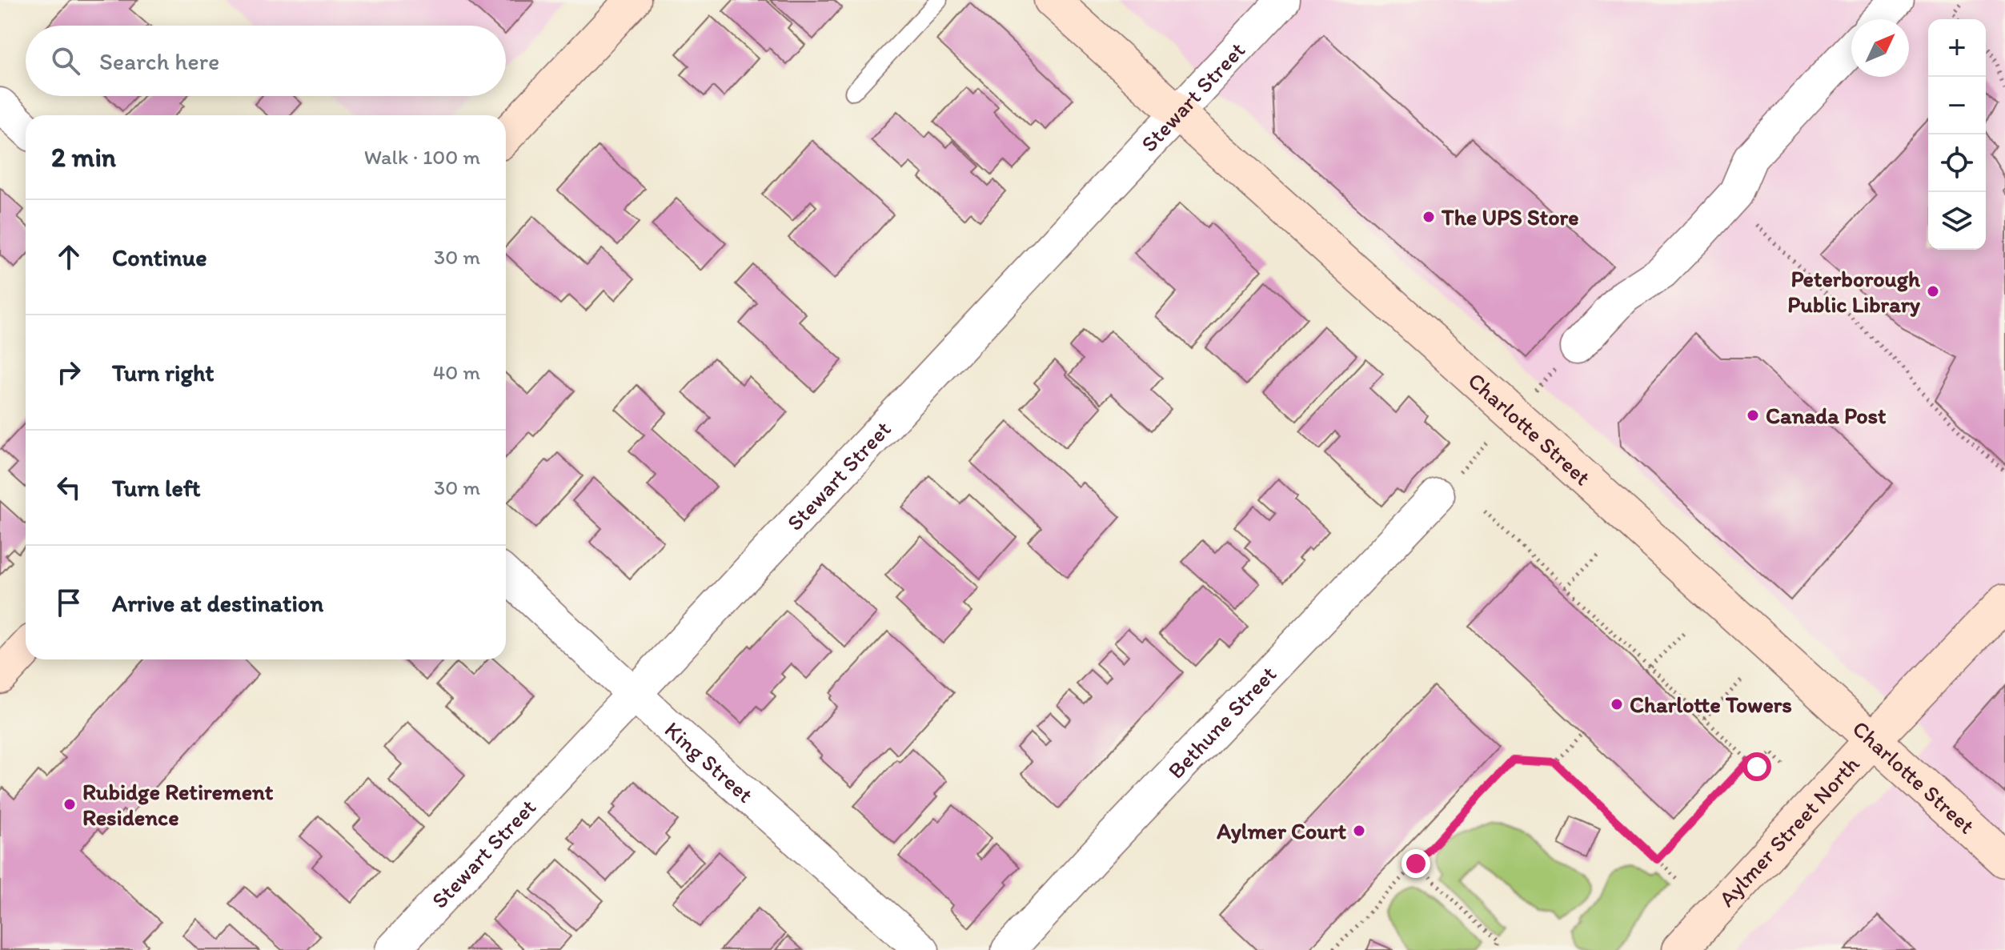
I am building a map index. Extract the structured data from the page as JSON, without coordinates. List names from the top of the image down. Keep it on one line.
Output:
{"streets":{"main road":["Charlotte Street","Aylmer Street North"],"street":["Stewart Street","Bethune Street","King Street"]},"crossings":[["Stewart Street","Charlotte Street"],["Stewart Street","King Street"],["Charlotte Street","Aylmer Street North"]],"places":["The UPS Store","Peterborough Public Library","Canada Post","Charlotte Towers","Rubidge Retirement Residence","Aylmer Court"],"north":"top right","page":{"map_buttons":["+","−"],"search":"Search here","heading":["2 min","Walk · 100 m"],"list":[["Continue","30 m"],["Turn right","40 m"],["Turn left","30 m"],"Arrive at destination"]}}
